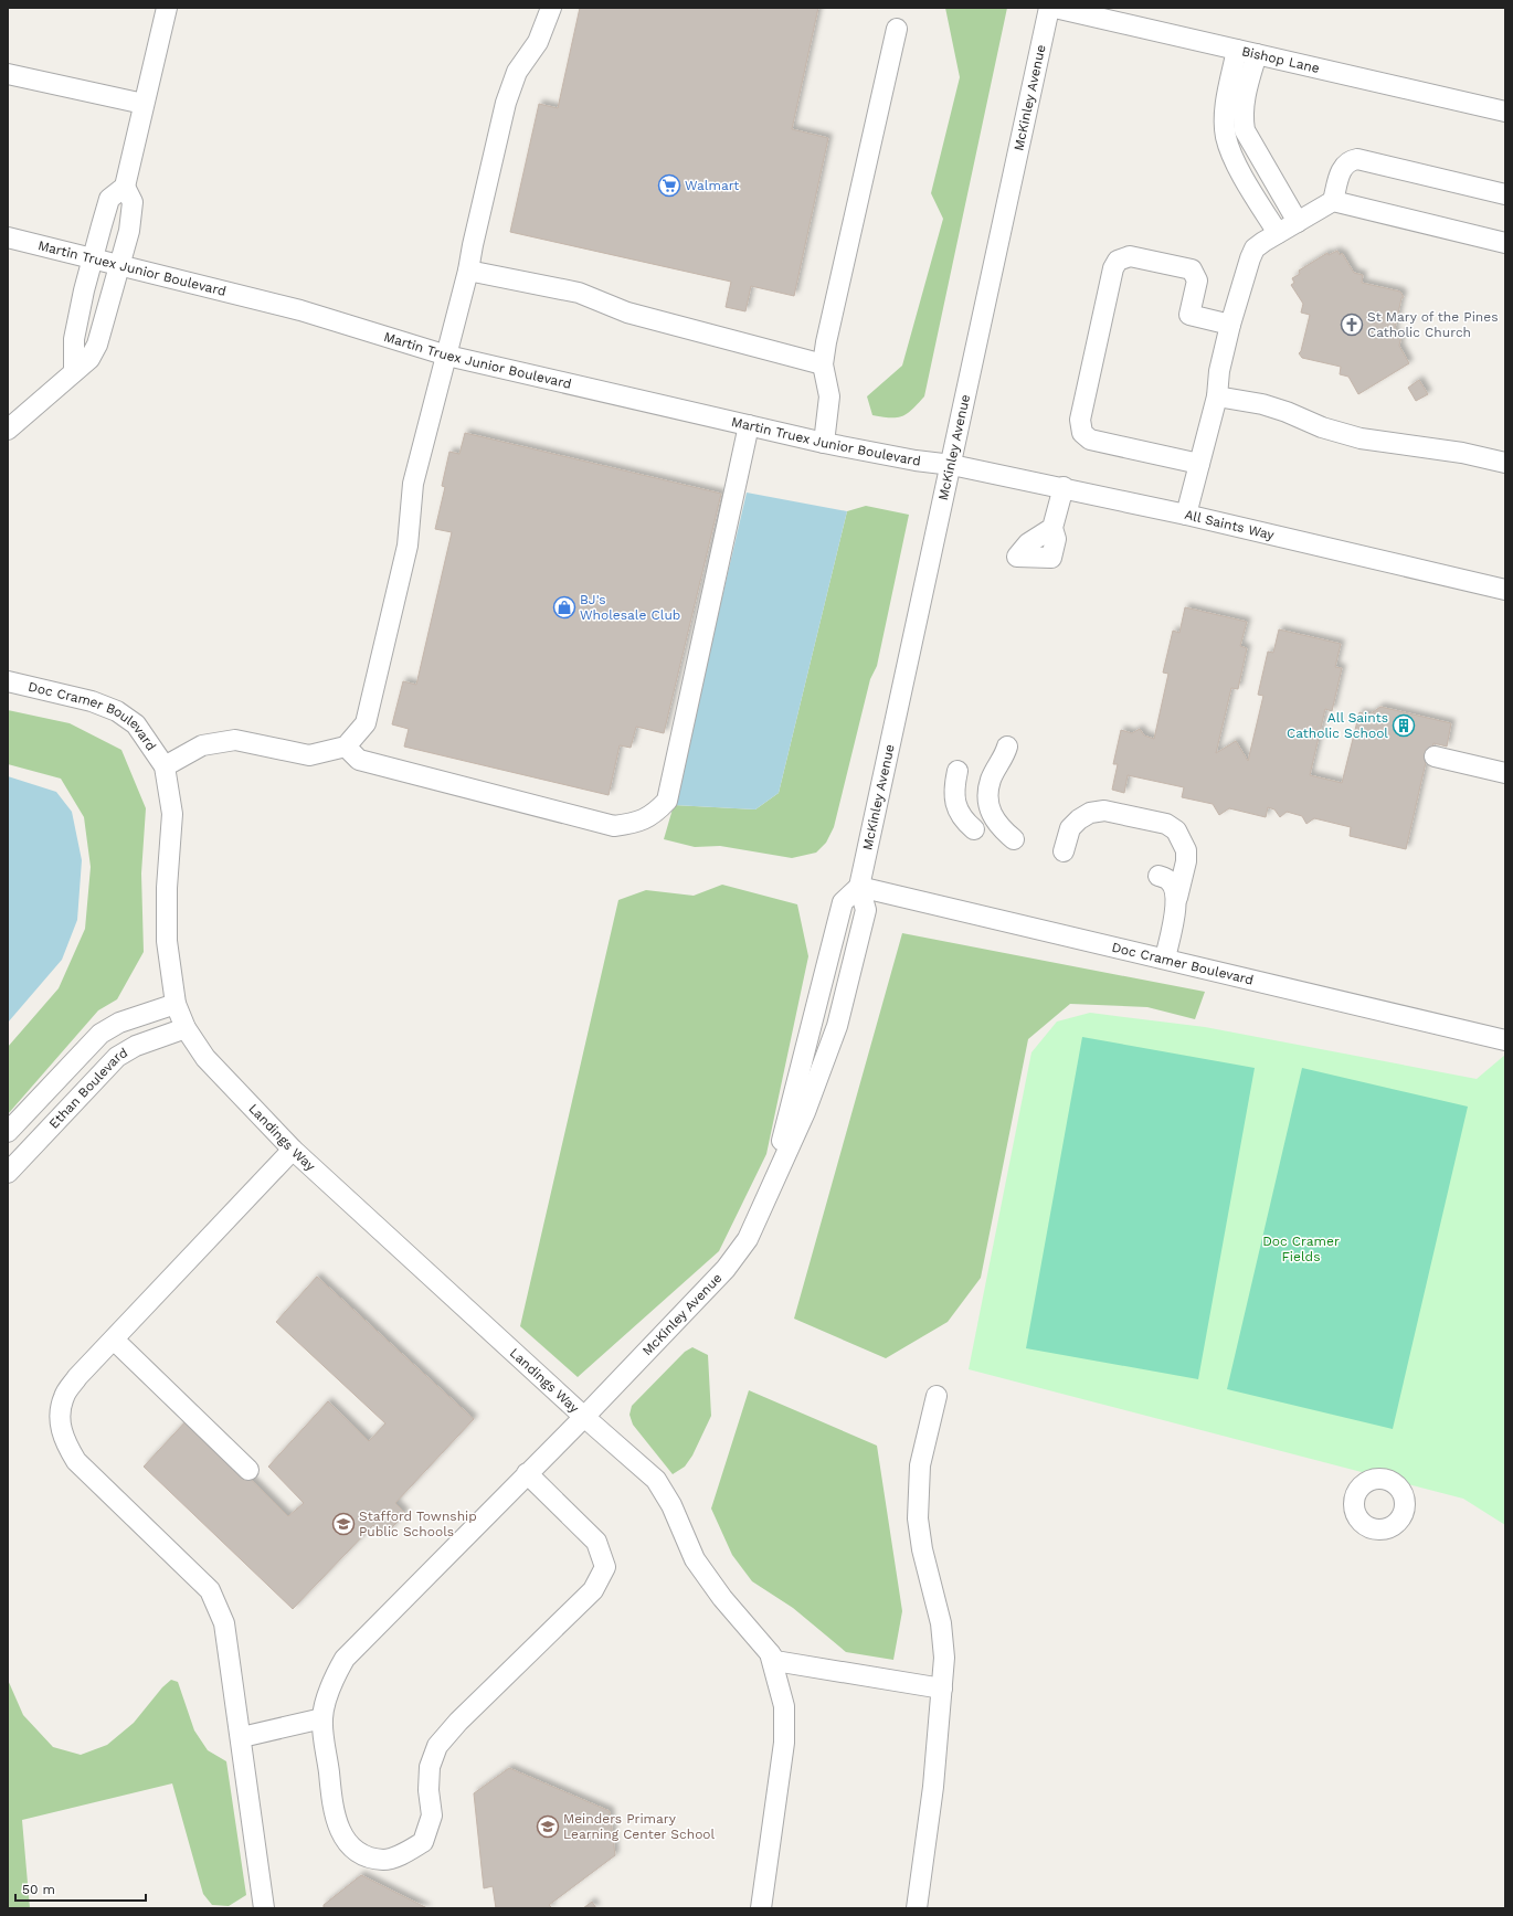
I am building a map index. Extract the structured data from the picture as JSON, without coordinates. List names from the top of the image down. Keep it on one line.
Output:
{"streets":{"street":["Bishop Lane","McKinley Avenue","Martin Truex Junior Boulevard","All Saints Way","Doc Cramer Boulevard","Ethan Boulevard","Landings Way"]},"crossings":[["McKinley Avenue","Martin Truex Junior Boulevard"],["McKinley Avenue","All Saints Way"],["McKinley Avenue","Doc Cramer Boulevard"],["McKinley Avenue","Landings Way"],["Martin Truex Junior Boulevard","All Saints Way"],["Doc Cramer Boulevard","Landings Way"],["Ethan Boulevard","Landings Way"]],"parks":["Doc Cramer Fields"],"places":{"supermarket":["Walmart"],"church":["St Mary of the Pines Catholic Church"],"shop":["BJ's Wholesale Club"],"building":["All Saints Catholic School"],"school or university":["Stafford Township Public Schools","Meinders Primary Learning Center School"]},"scale_bar":"50 m"}
